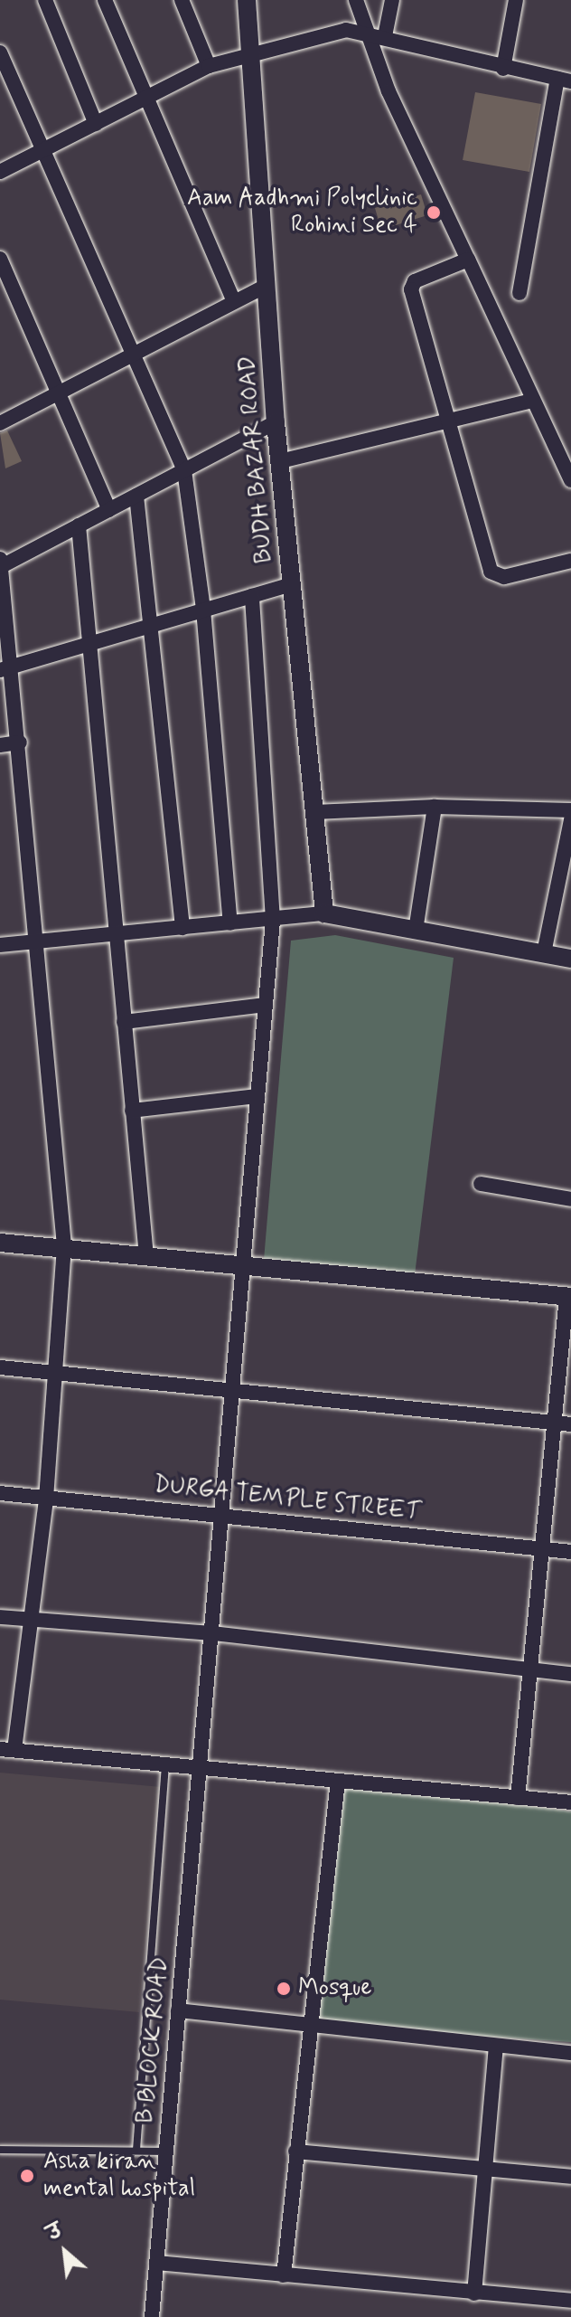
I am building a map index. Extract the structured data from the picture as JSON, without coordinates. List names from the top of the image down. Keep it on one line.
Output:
{"streets":{"street":["BUDH BAZAR ROAD","DURGA TEMPLE STREET","B BLOCK ROAD"]},"crossings":[["DURGA TEMPLE STREET","B BLOCK ROAD"]],"places":["Aam Aadhmi Polyclinic Rohini Sec 4","Mosque","Asha kiran mental hospital"],"north":"top left"}
